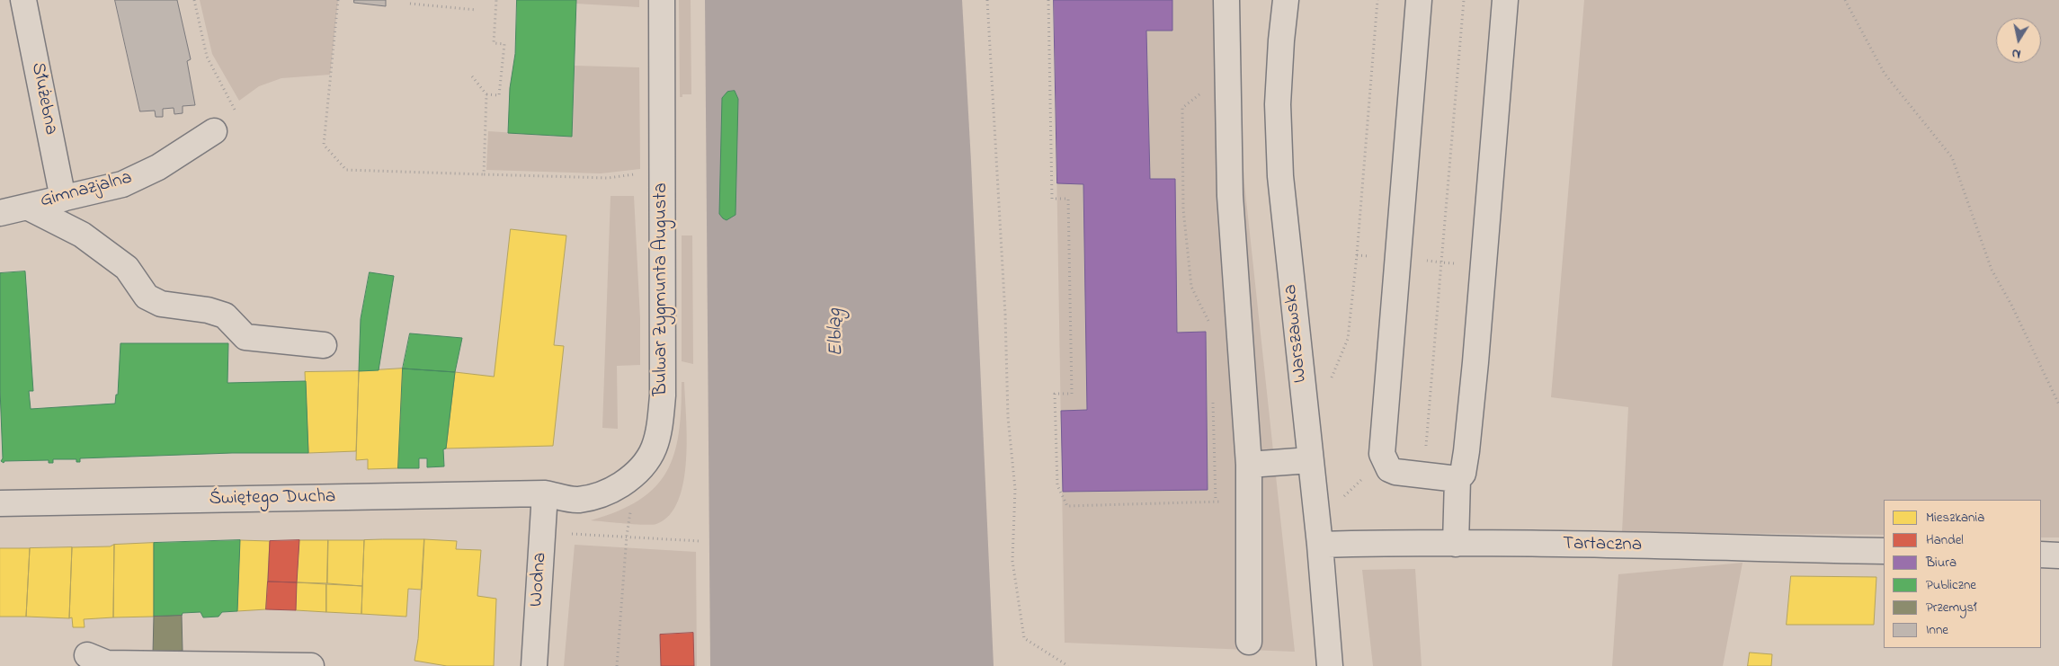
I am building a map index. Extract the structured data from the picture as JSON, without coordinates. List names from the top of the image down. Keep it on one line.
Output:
{"streets":{"street":["Służebna","Gimnazjalna","Bulwar Zygmunta Augusta","Warszawska","Świętego Ducha","Tartaczna","Wodna"]},"crossings":[["Służebna","Gimnazjalna"],["Bulwar Zygmunta Augusta","Świętego Ducha"],["Bulwar Zygmunta Augusta","Wodna"],["Warszawska","Tartaczna"],["Świętego Ducha","Wodna"]],"water":["Elbląg"],"legend":["Mieszkania","Handel","Biura","Publiczne","Przemysł","Inne"],"north":"bottom"}
